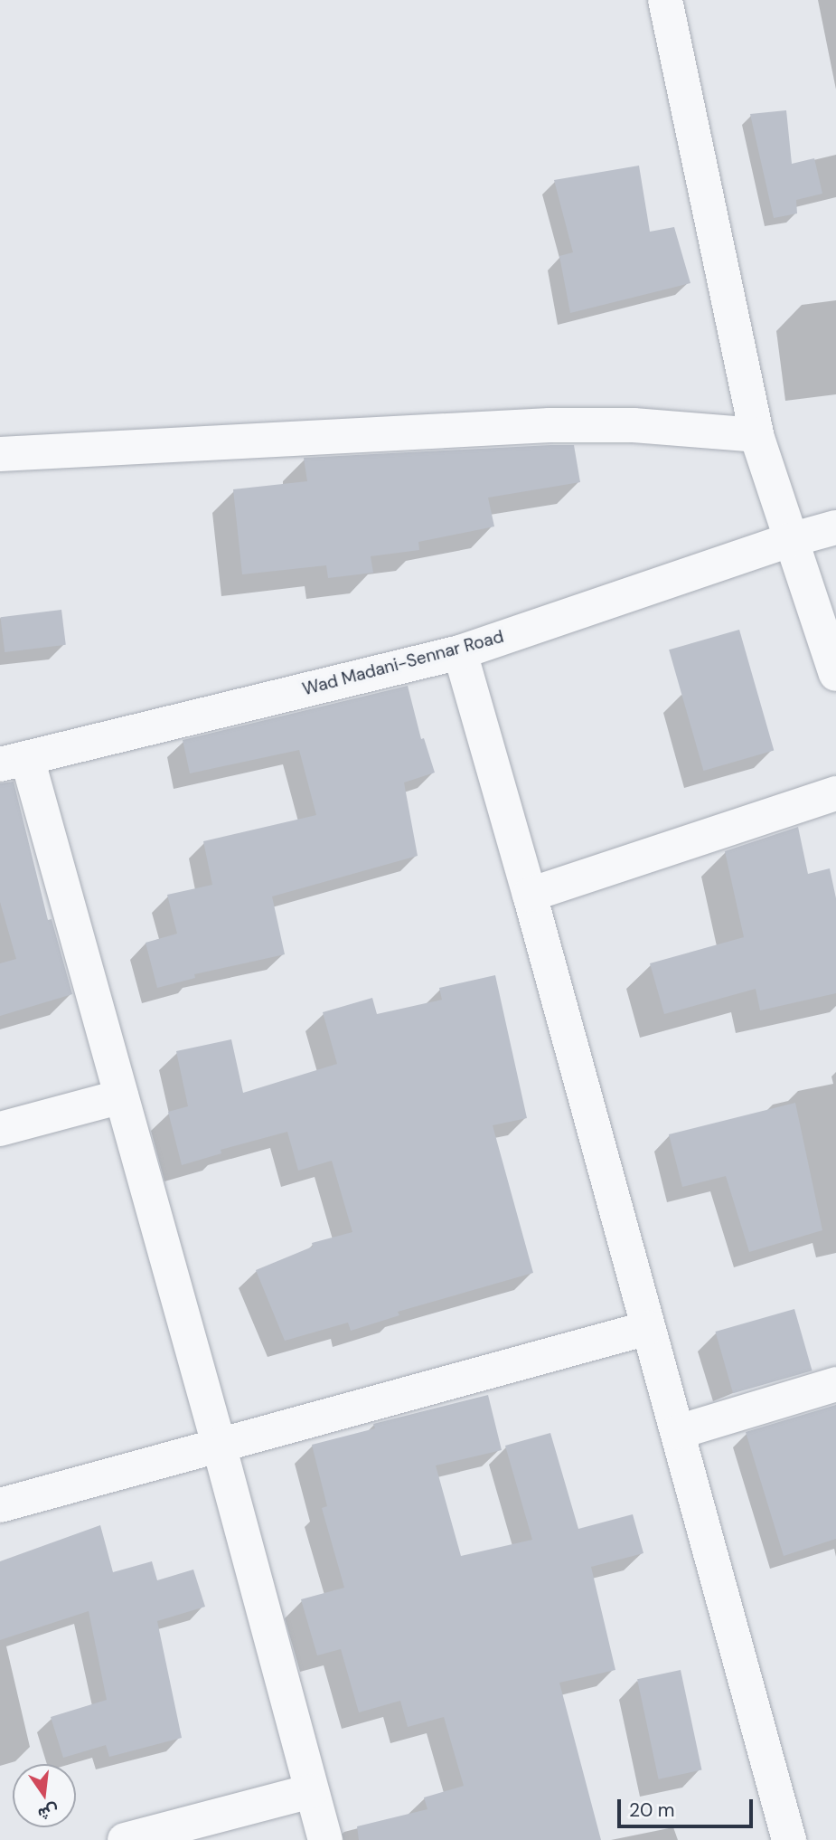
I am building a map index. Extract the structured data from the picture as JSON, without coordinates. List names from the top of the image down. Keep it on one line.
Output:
{"streets":{"street":["Wad Madani-Sennar Road"]},"scale_bar":"20 m","north":"bottom"}
